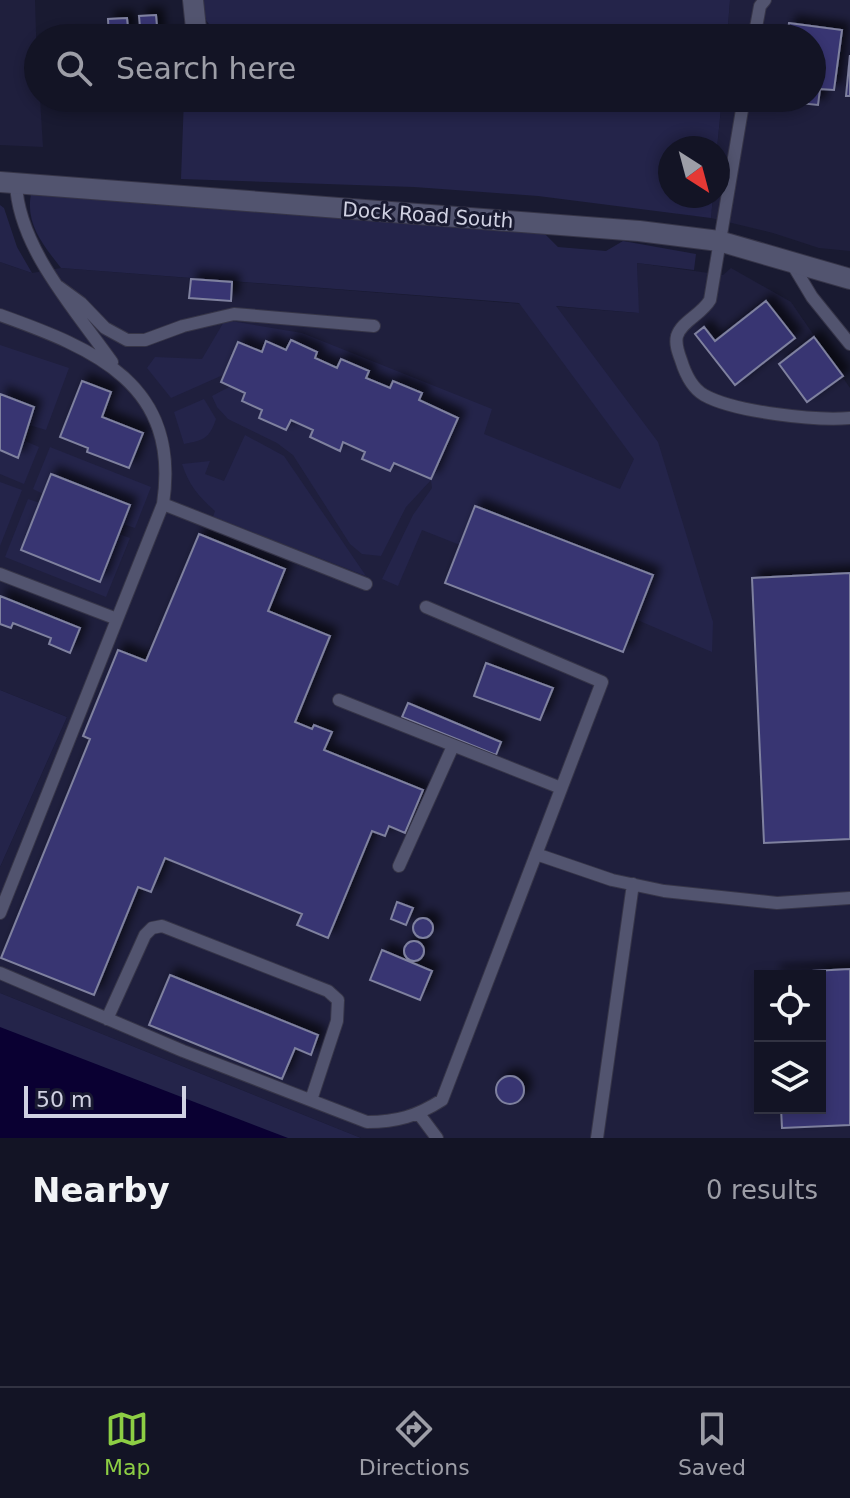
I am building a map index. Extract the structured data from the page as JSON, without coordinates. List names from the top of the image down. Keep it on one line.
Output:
{"streets":{"street":["Dock Road South"]},"scale_bar":"50 m","north":"bottom right","page":{"search":"Search here","scale":"50 m","heading":["Nearby","0 results"],"nav":["Map","Directions","Saved"]}}
